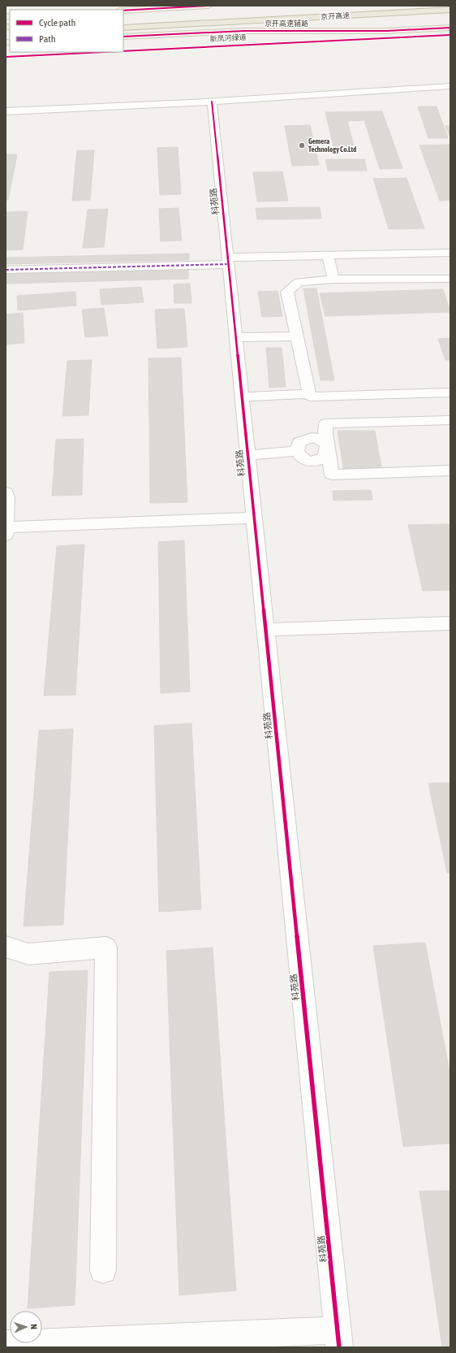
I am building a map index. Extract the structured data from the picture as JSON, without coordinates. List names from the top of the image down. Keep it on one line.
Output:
{"streets":{"highway":["京开高速"],"main road":["京开高速辅路"],"street":["科苑路"],"cycle path":["新凤河绿道"]},"places":["Gemera Technology Co.Ltd"],"legend":["Cycle path","Path"],"north":"right"}
